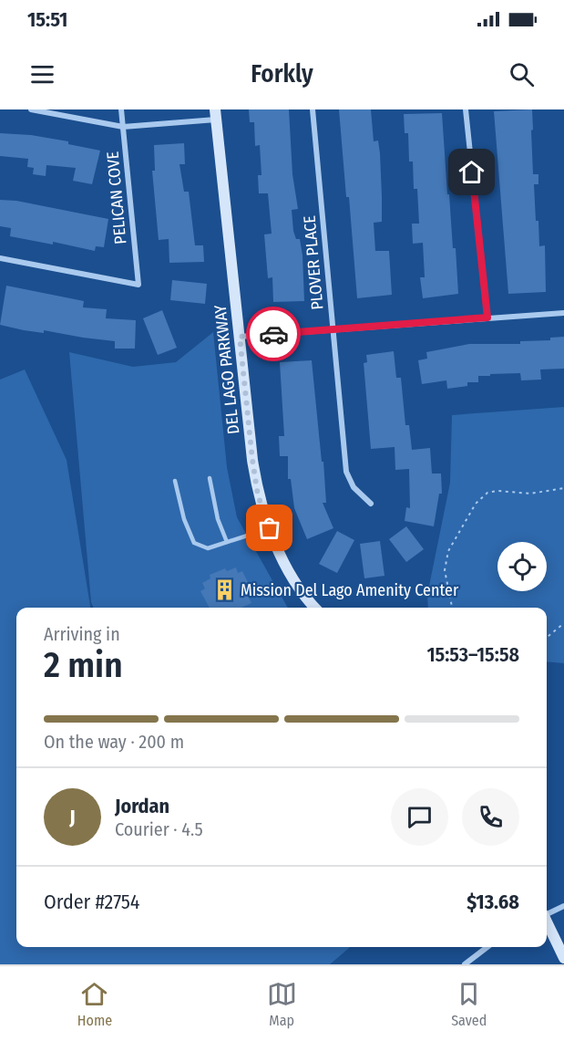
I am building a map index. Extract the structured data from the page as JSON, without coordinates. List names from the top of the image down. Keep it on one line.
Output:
{"streets":{"street":["PELICAN COVE","PLOVER PLACE","DEL LAGO PARKWAY"]},"places":{"building":["Mission Del Lago Amenity Center"]},"page":{"status":"15:51","header":"Forkly","heading":["2 min","Arriving in","15:53–15:58"],"panel":["Jordan","Courier · 4.5","Order #2754","$13.68"],"bar":"On the way · 200 m","round":"J","tabs":["Home","Map","Saved"]}}
